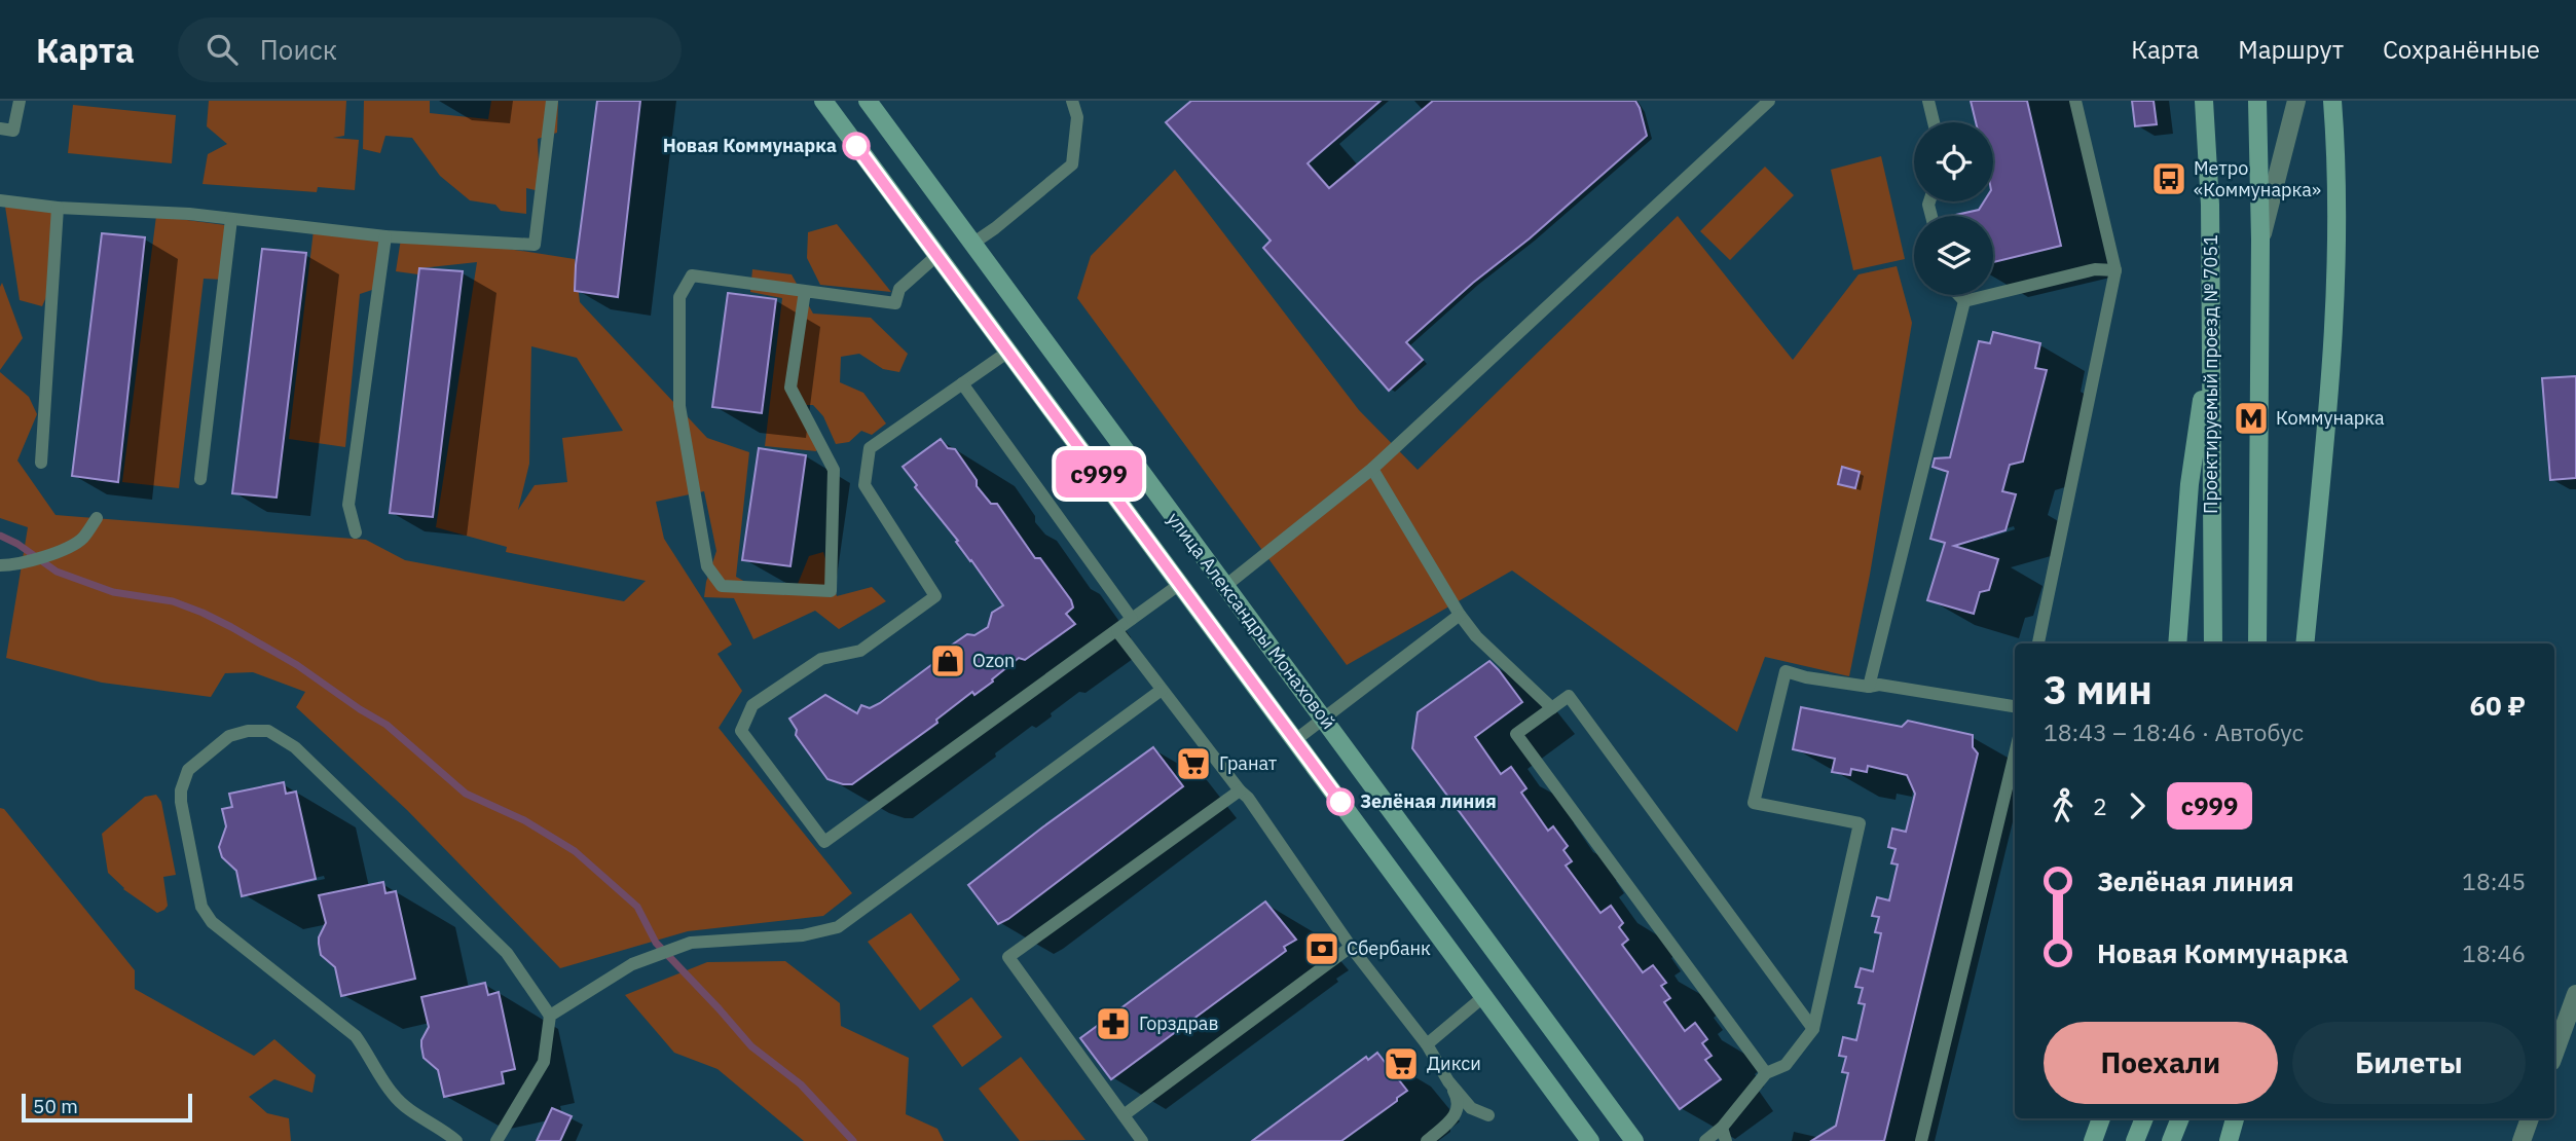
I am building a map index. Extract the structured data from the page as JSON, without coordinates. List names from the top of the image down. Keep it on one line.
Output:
{"streets":{"main road":["Проектируемый проезд № 7051","улица Александры Монаховой"]},"places":{"other":["Новая Коммунарка","Зелёная линия"],"bus stop":["Метро «Коммунарка»"],"metro station":["Коммунарка"],"shop":["Ozon"],"supermarket":["Гранат","Дикси"],"bank":["Сбербанк"],"pharmacy":["Горздрав"]},"lines":["bus line с999"],"scale_bar":"50 m","page":{"header":"Карта","search":"Поиск","nav":["Карта","Маршрут","Сохранённые"],"on_map":"с999","heading":["3 мин","18:43 – 18:46 · Автобус","60 ₽"],"legs":["2","с999"],"list":[{"name":"Зелёная линия","value":"18:45"},{"name":"Новая Коммунарка","value":"18:46"}],"buttons":["Поехали","Билеты"],"scale":"50 m"}}
